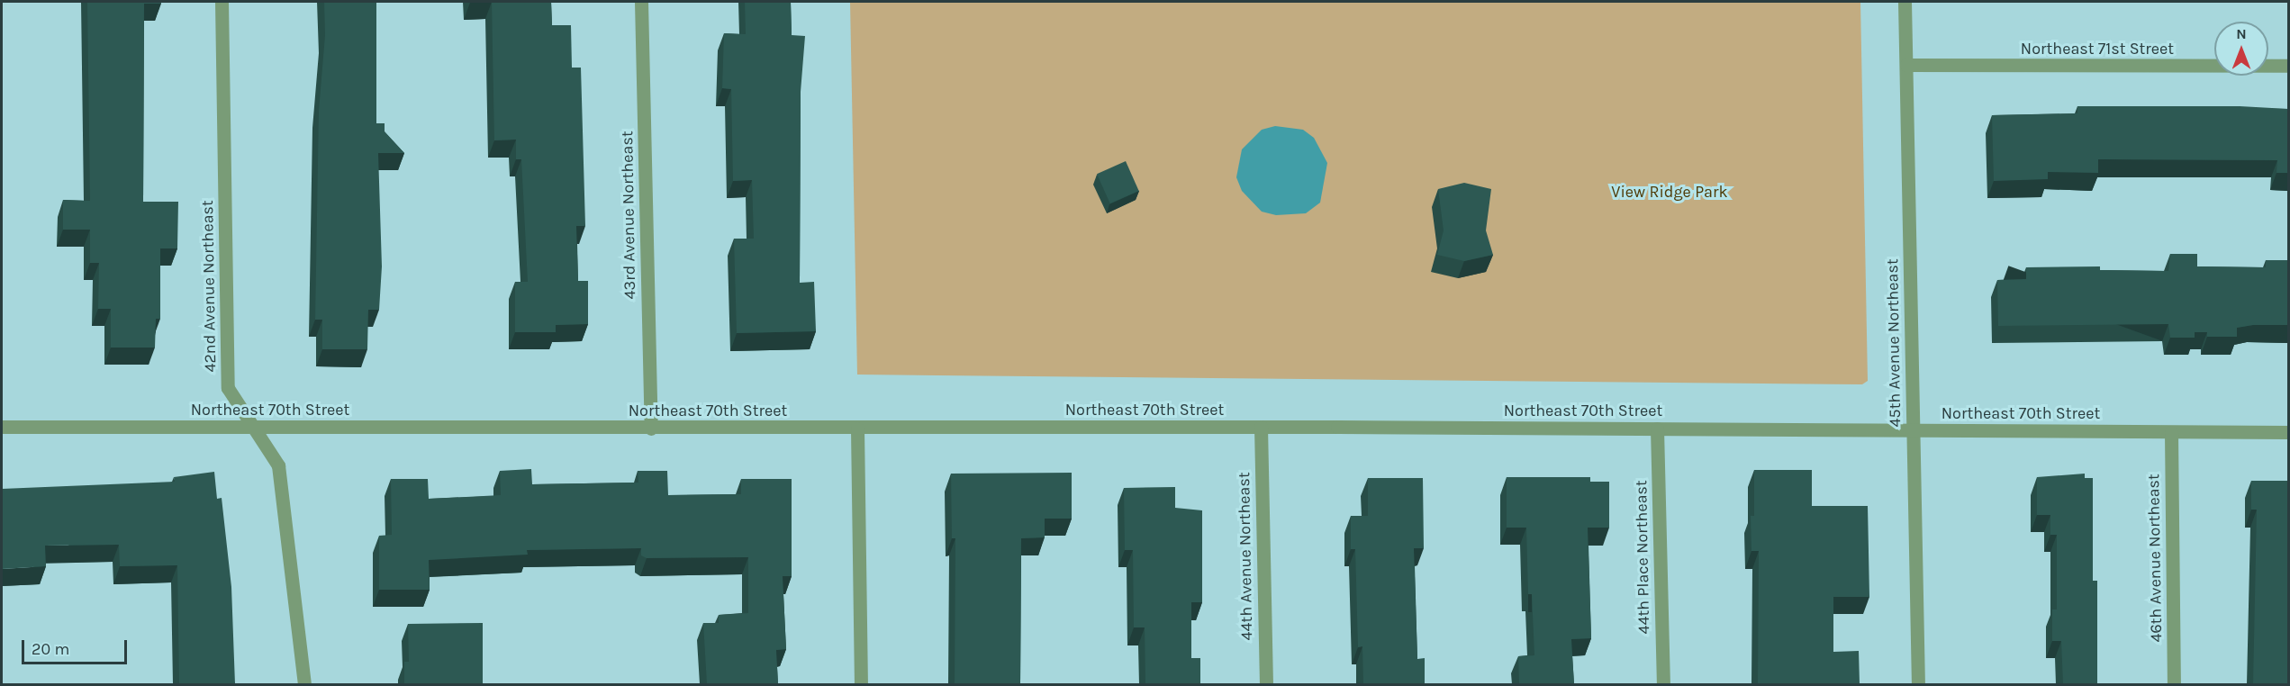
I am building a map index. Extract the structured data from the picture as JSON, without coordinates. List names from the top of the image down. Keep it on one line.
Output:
{"streets":{"street":["Northeast 71st Street","43rd Avenue Northeast","42nd Avenue Northeast","45th Avenue Northeast","Northeast 70th Street","44th Avenue Northeast","44th Place Northeast","46th Avenue Northeast"]},"crossings":[["Northeast 71st Street","45th Avenue Northeast"],["43rd Avenue Northeast","Northeast 70th Street"],["42nd Avenue Northeast","Northeast 70th Street"],["45th Avenue Northeast","Northeast 70th Street"],["Northeast 70th Street","44th Avenue Northeast"],["Northeast 70th Street","44th Place Northeast"],["Northeast 70th Street","46th Avenue Northeast"]],"parks":["View Ridge Park"],"scale_bar":"20 m","north":"top"}
